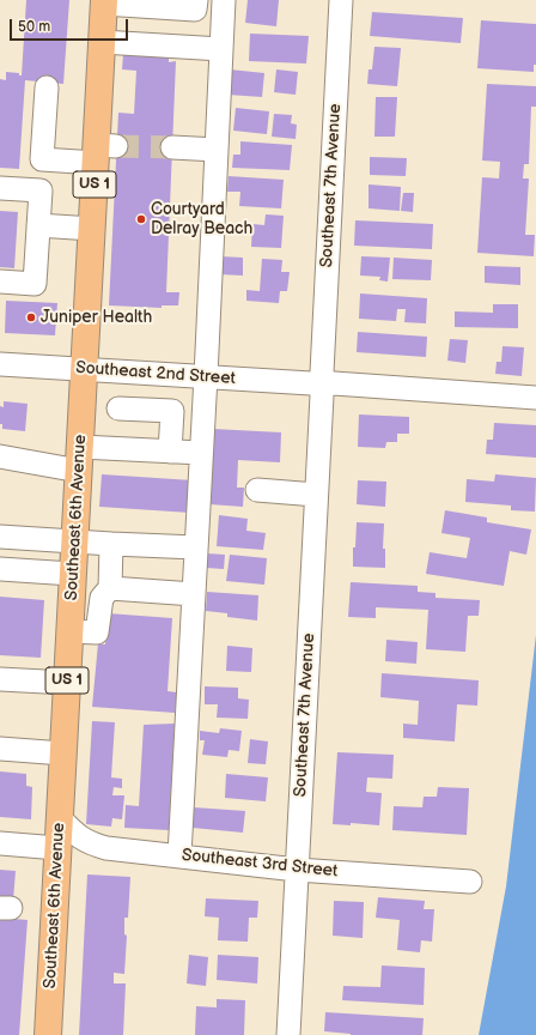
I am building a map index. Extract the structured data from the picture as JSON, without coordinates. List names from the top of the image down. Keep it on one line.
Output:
{"streets":{"main road":["US 1","Southeast 6th Avenue"],"street":["Southeast 7th Avenue","Southeast 2nd Street","Southeast 3rd Street"]},"crossings":[["Southeast 7th Avenue","Southeast 2nd Street"],["Southeast 7th Avenue","Southeast 3rd Street"],["Southeast 2nd Street","Southeast 6th Avenue"],["Southeast 6th Avenue","Southeast 3rd Street"]],"places":["Courtyard Delray Beach","Juniper Health"],"scale_bar":"50 m"}
